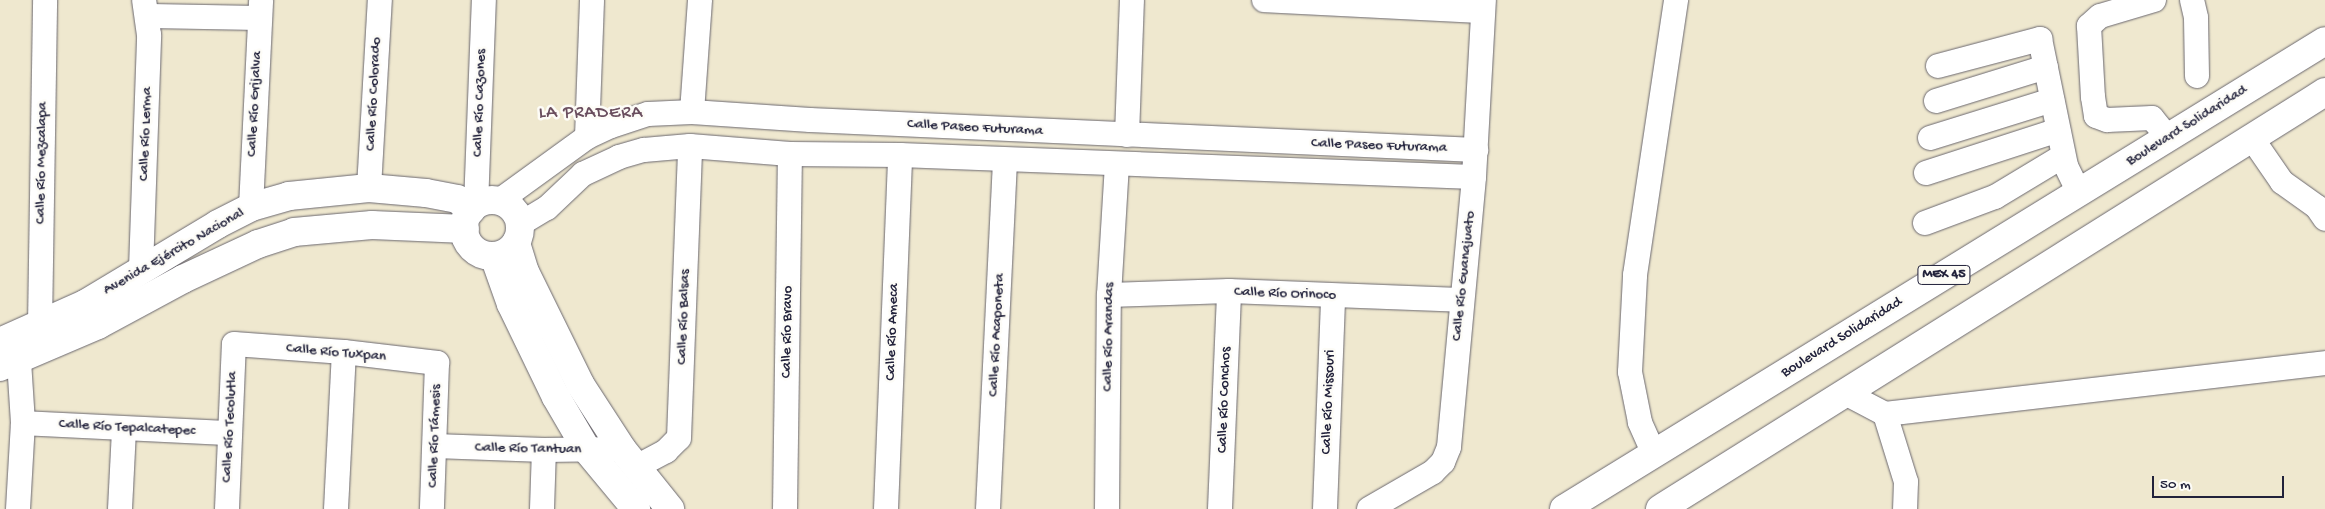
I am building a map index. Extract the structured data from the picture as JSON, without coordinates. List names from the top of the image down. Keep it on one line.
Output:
{"streets":{"main road":["Boulevard Solidaridad","Avenida Ejército Nacional","MEX 45"],"street":["Calle Río Colorado","Calle Río Cazones","Calle Río Grijalva","Calle Paseo Futurama","Calle Río Lerma","Calle Río Mezcalapa","Calle Río Guanajuato","Calle Río Orinoco","Calle Río Balsas","Calle Río Bravo","Calle Río Ameca","Calle Río Acaponeta","Calle Río Arandas","Calle Río Tuxpan","Calle Río Conchos","Calle Río Missouri","Calle Río Tecolutla","Calle Río Tepalcatepec","Calle Río Támesis","Calle Río Tantuan"]},"crossings":[["Calle Río Colorado","Avenida Ejército Nacional"],["Calle Río Cazones","Calle Paseo Futurama"],["Calle Río Cazones","Avenida Ejército Nacional"],["Calle Río Grijalva","Avenida Ejército Nacional"],["Calle Paseo Futurama","Avenida Ejército Nacional"],["Calle Paseo Futurama","Calle Río Guanajuato"],["Calle Paseo Futurama","Calle Río Balsas"],["Calle Paseo Futurama","Calle Río Bravo"],["Calle Paseo Futurama","Calle Río Ameca"],["Calle Paseo Futurama","Calle Río Acaponeta"],["Calle Paseo Futurama","Calle Río Arandas"],["Calle Río Lerma","Avenida Ejército Nacional"],["Calle Río Mezcalapa","Avenida Ejército Nacional"],["Calle Río Guanajuato","Calle Río Orinoco"],["Calle Río Orinoco","Calle Río Arandas"],["Calle Río Orinoco","Calle Río Conchos"],["Calle Río Orinoco","Calle Río Missouri"],["Calle Río Balsas","Calle Río Tantuan"],["Calle Río Tuxpan","Calle Río Tecolutla"],["Calle Río Tuxpan","Calle Río Támesis"],["Calle Río Tecolutla","Calle Río Tepalcatepec"],["Calle Río Támesis","Calle Río Tantuan"]],"districts":["LA PRADERA"],"scale_bar":"50 m"}
